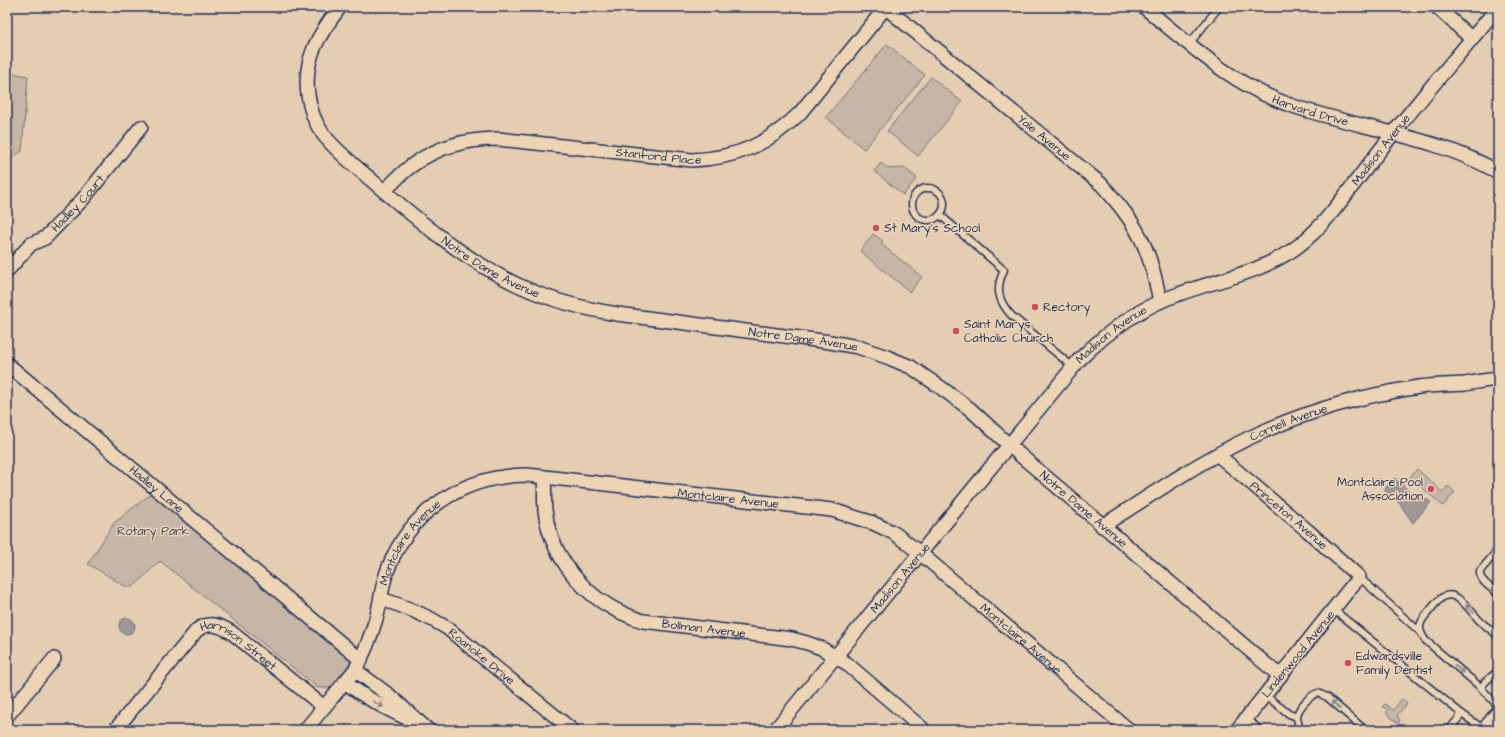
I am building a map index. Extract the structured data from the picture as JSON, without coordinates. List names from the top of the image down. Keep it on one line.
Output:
{"streets":{"street":["Harvard Drive","Yale Avenue","Madison Avenue","Stanford Place","Hadley Court","Notre Dame Avenue","Cornell Avenue","Hadley Lane","Montclaire Avenue","Princeton Avenue","Bollman Avenue","Harrison Street","Lindenwood Avenue","Roanoke Drive"]},"crossings":[["Harvard Drive","Madison Avenue"],["Yale Avenue","Madison Avenue"],["Yale Avenue","Stanford Place"],["Madison Avenue","Notre Dame Avenue"],["Madison Avenue","Montclaire Avenue"],["Madison Avenue","Bollman Avenue"],["Stanford Place","Notre Dame Avenue"],["Notre Dame Avenue","Cornell Avenue"],["Notre Dame Avenue","Lindenwood Avenue"],["Cornell Avenue","Princeton Avenue"],["Hadley Lane","Montclaire Avenue"],["Montclaire Avenue","Bollman Avenue"],["Montclaire Avenue","Harrison Street"],["Montclaire Avenue","Roanoke Drive"],["Princeton Avenue","Lindenwood Avenue"]],"parks":["Rotary Park"],"places":["St Mary's School","Rectory","Saint Marys Catholic Church","Montclaire Pool Association","Edwardsville Family Dentist"]}
